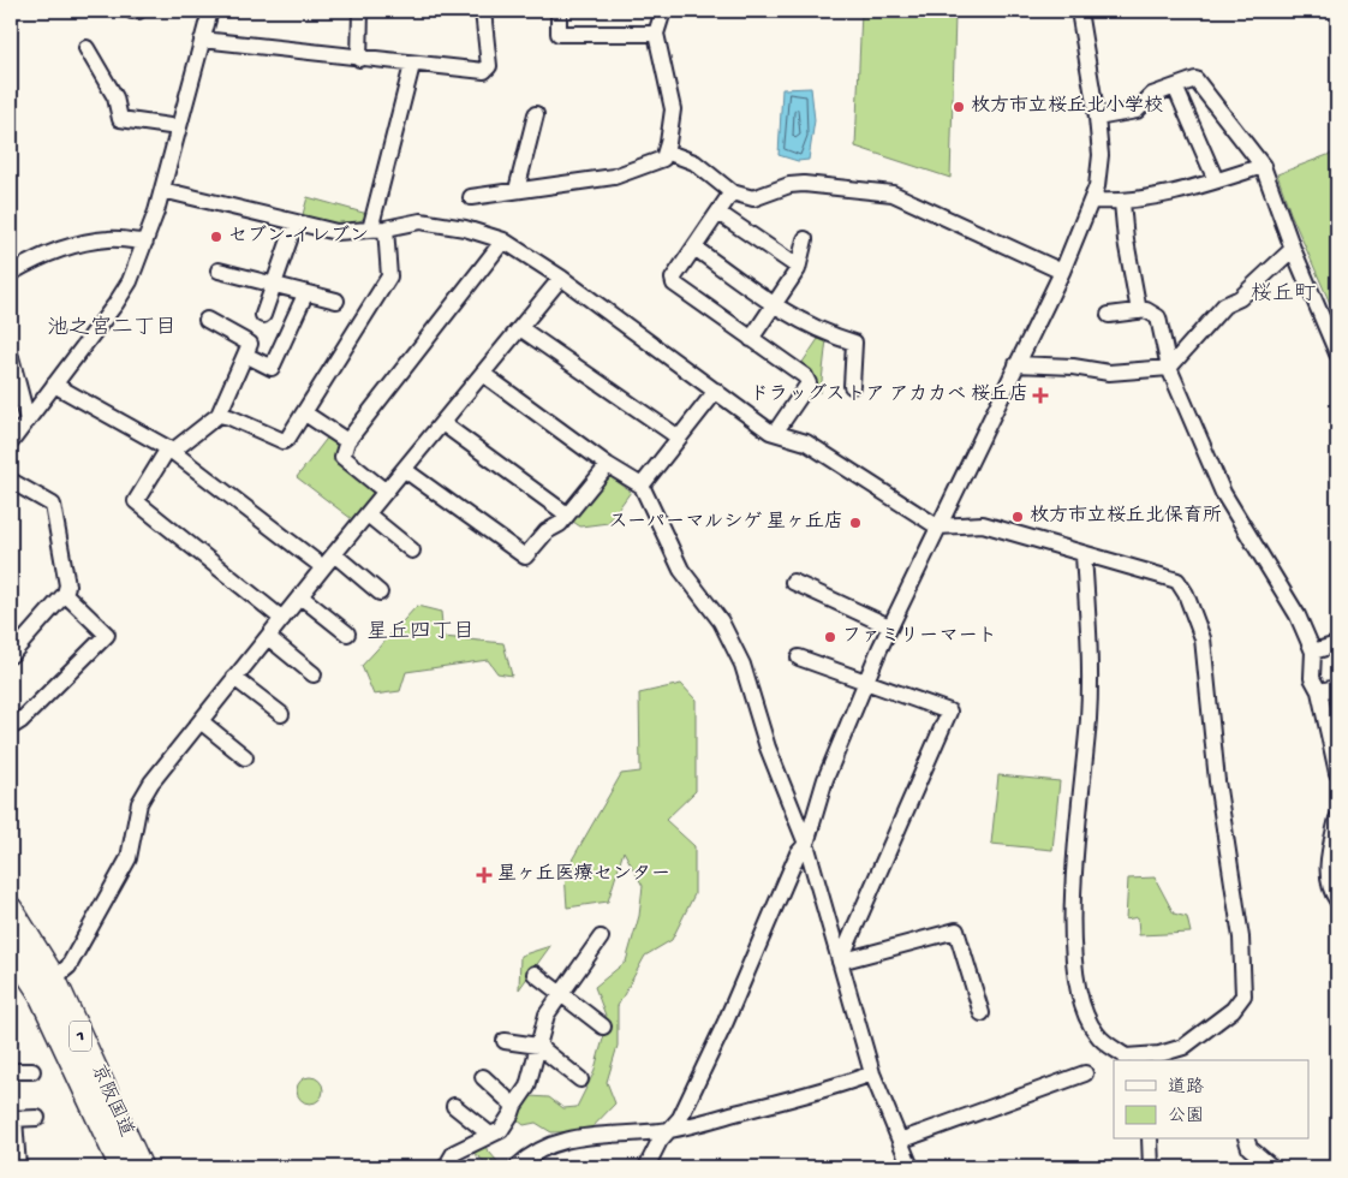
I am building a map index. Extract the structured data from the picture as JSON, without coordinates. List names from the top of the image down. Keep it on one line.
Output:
{"streets":{"highway":["1","京阪国道"]},"districts":["桜丘町","池之宮二丁目","星丘四丁目"],"places":{"other":["枚方市立桜丘北小学校","セブン-イレブン","枚方市立桜丘北保育所","スーパーマルシゲ 星ヶ丘店","ファミリーマート"],"health":["ドラッグストア アカカベ 桜丘店","星ヶ丘医療センター"]},"legend":["道路","公園"]}
